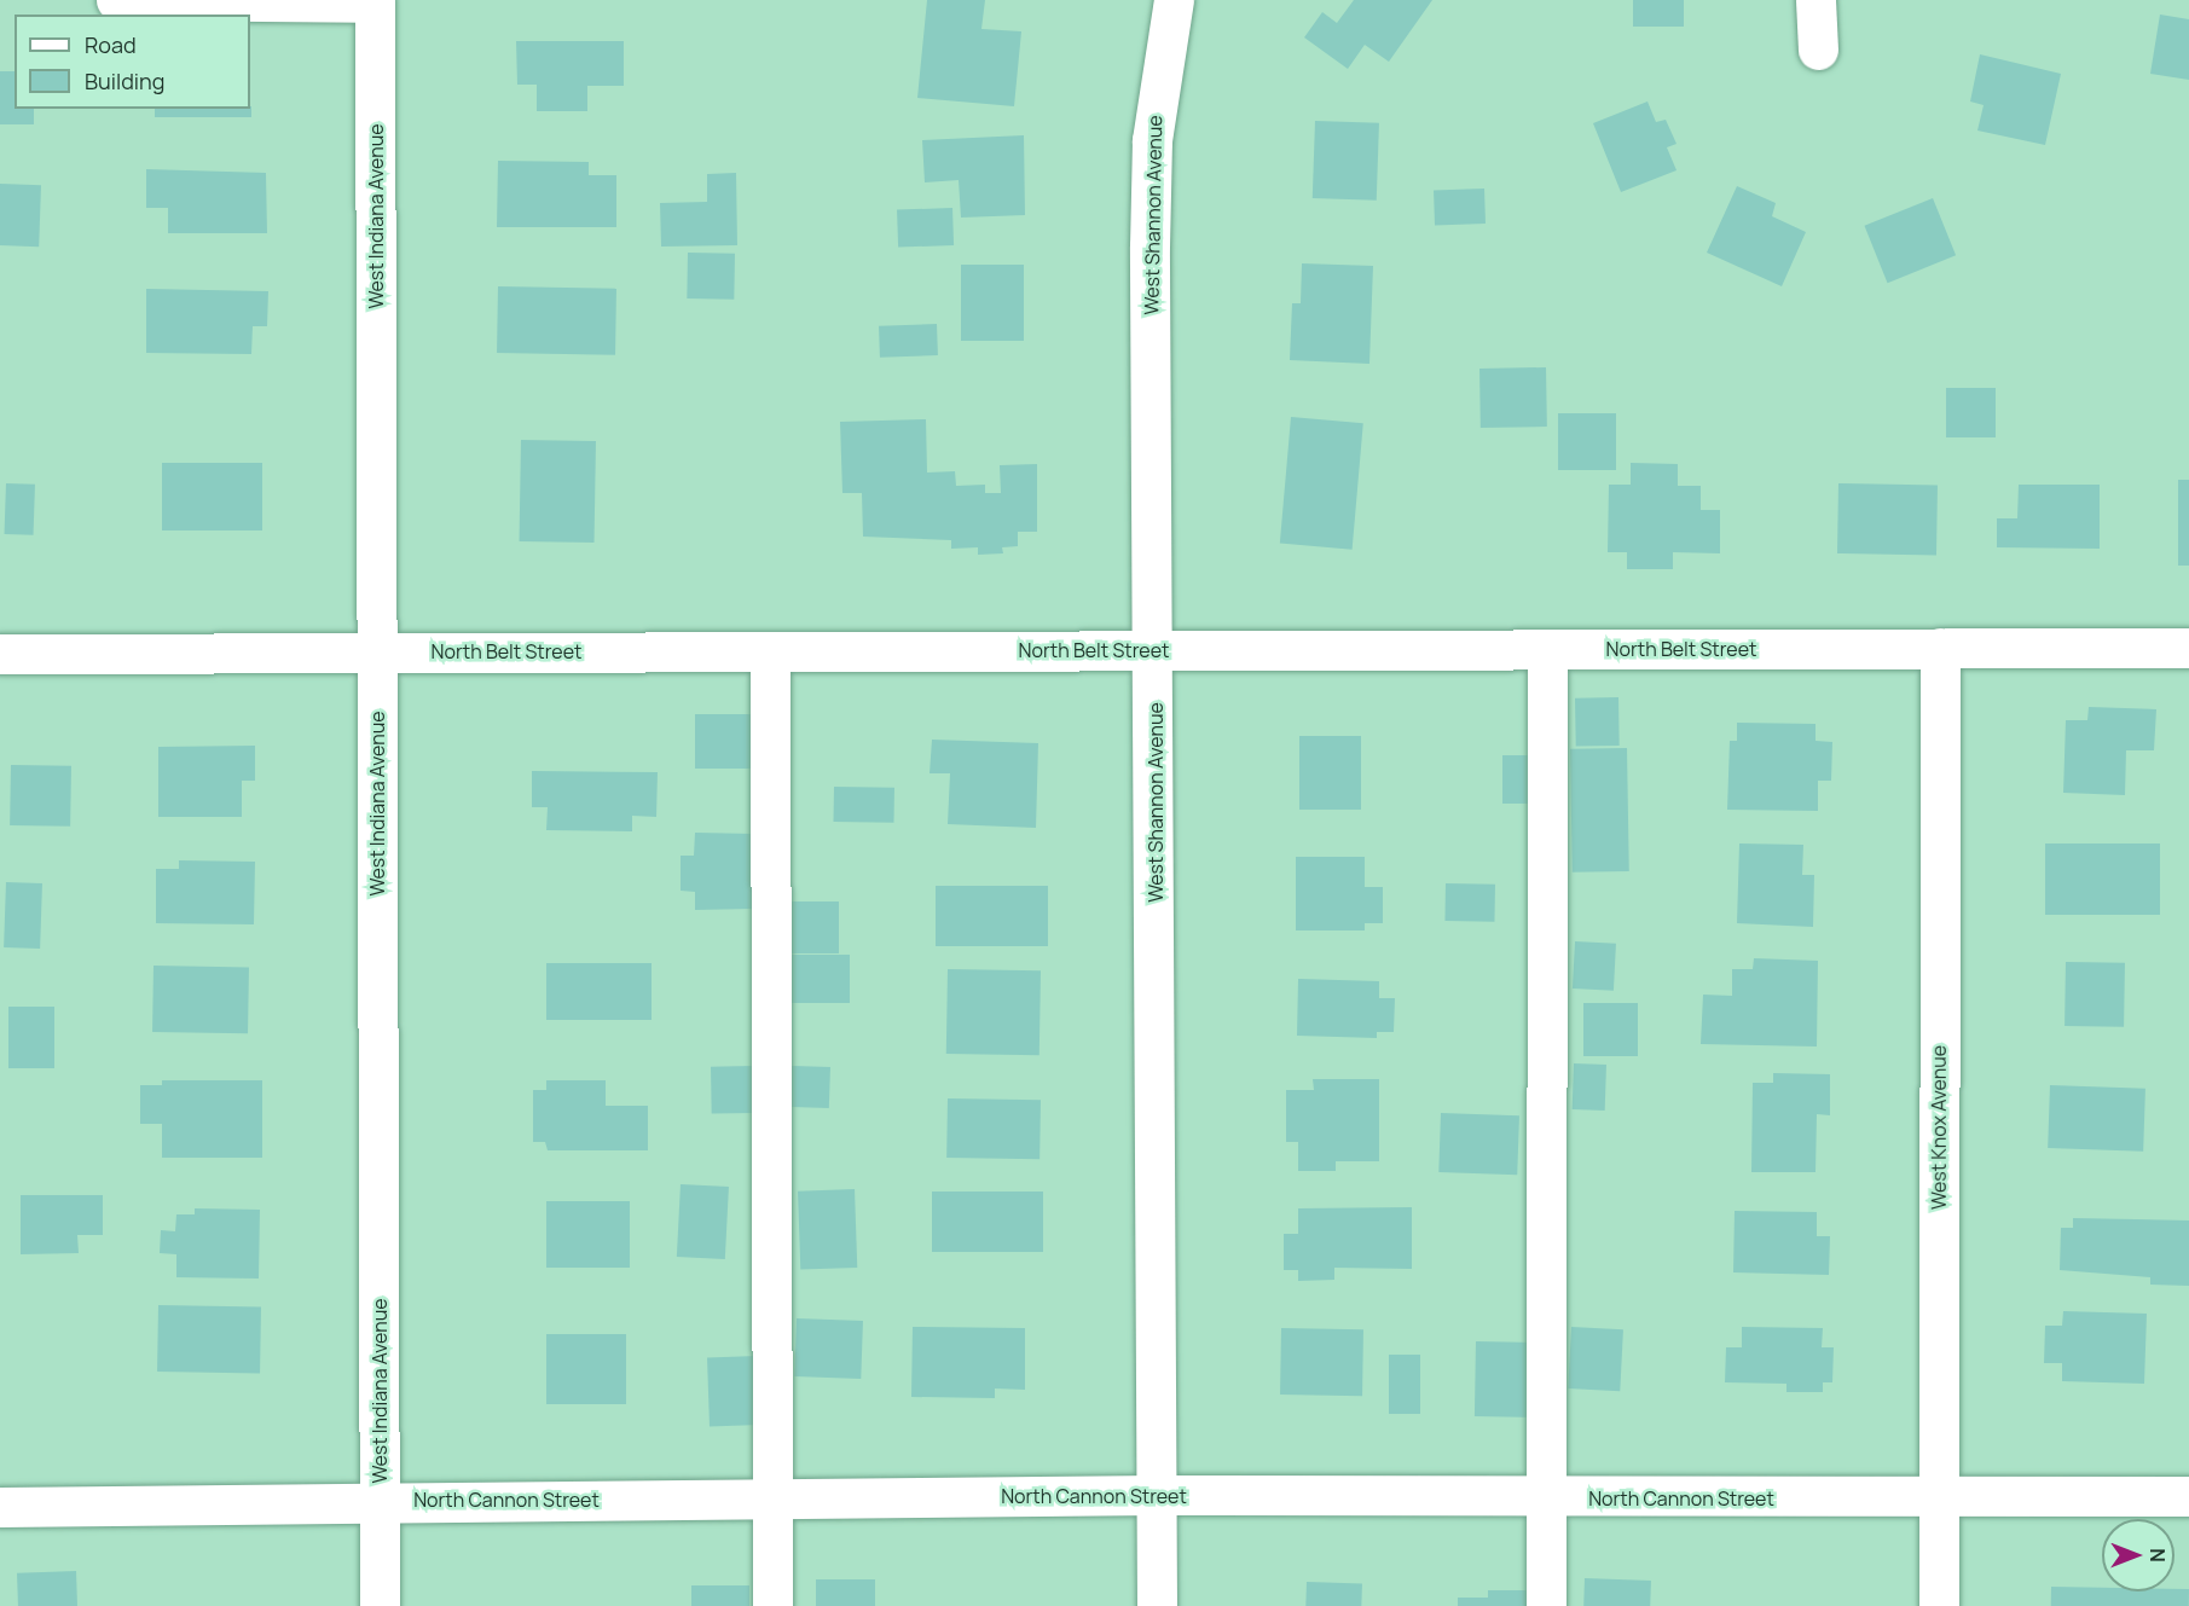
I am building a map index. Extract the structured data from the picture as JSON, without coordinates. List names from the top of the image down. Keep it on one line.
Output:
{"streets":{"street":["West Shannon Avenue","West Indiana Avenue","North Belt Street","West Knox Avenue","North Cannon Street"]},"crossings":[["West Shannon Avenue","North Belt Street"],["West Shannon Avenue","North Cannon Street"],["West Indiana Avenue","North Belt Street"],["West Indiana Avenue","North Cannon Street"],["North Belt Street","West Knox Avenue"],["West Knox Avenue","North Cannon Street"]],"legend":["Road","Building"],"north":"right"}
